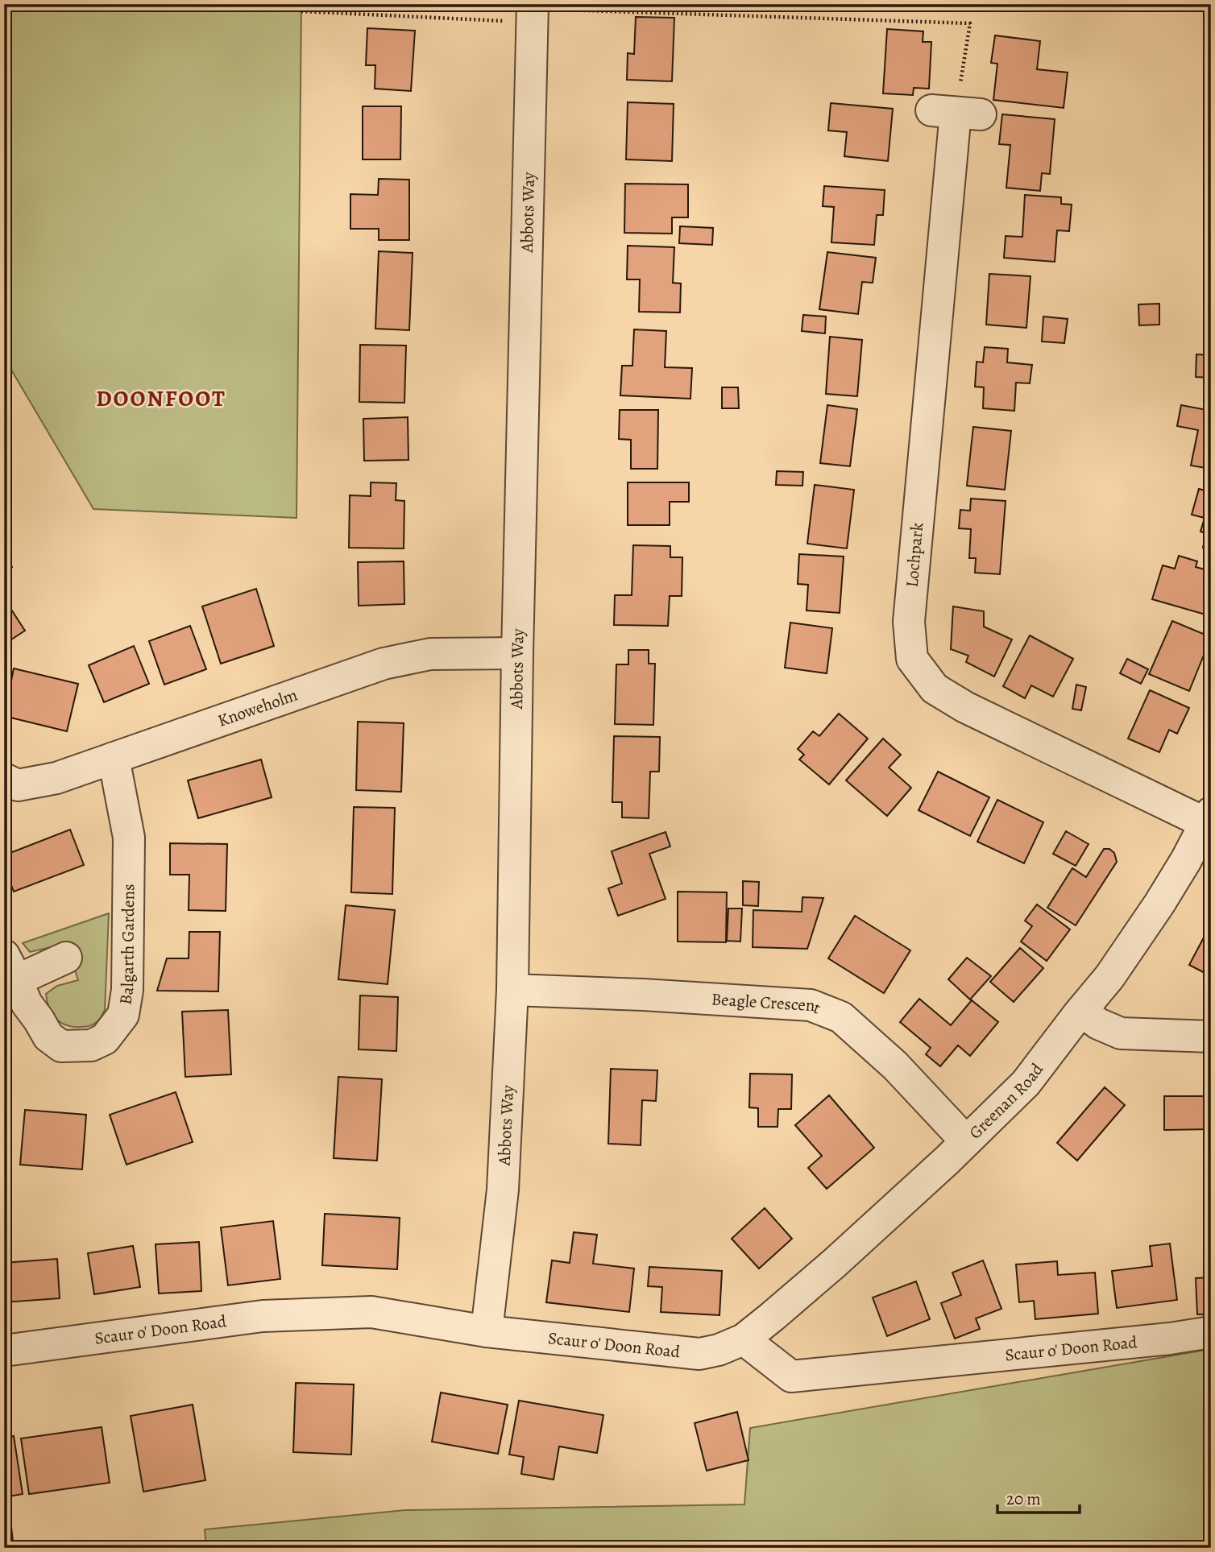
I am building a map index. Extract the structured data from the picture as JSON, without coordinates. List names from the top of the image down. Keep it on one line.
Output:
{"streets":{"street":["Abbots Way","Lochpark","Knoweholm","Balgarth Gardens","Beagle Crescent","Greenan Road","Scaur o' Doon Road"]},"crossings":[["Abbots Way","Knoweholm"],["Abbots Way","Beagle Crescent"],["Abbots Way","Scaur o' Doon Road"],["Lochpark","Greenan Road"],["Knoweholm","Balgarth Gardens"],["Beagle Crescent","Greenan Road"],["Greenan Road","Scaur o' Doon Road"]],"districts":["DOONFOOT"],"scale_bar":"20 m"}
